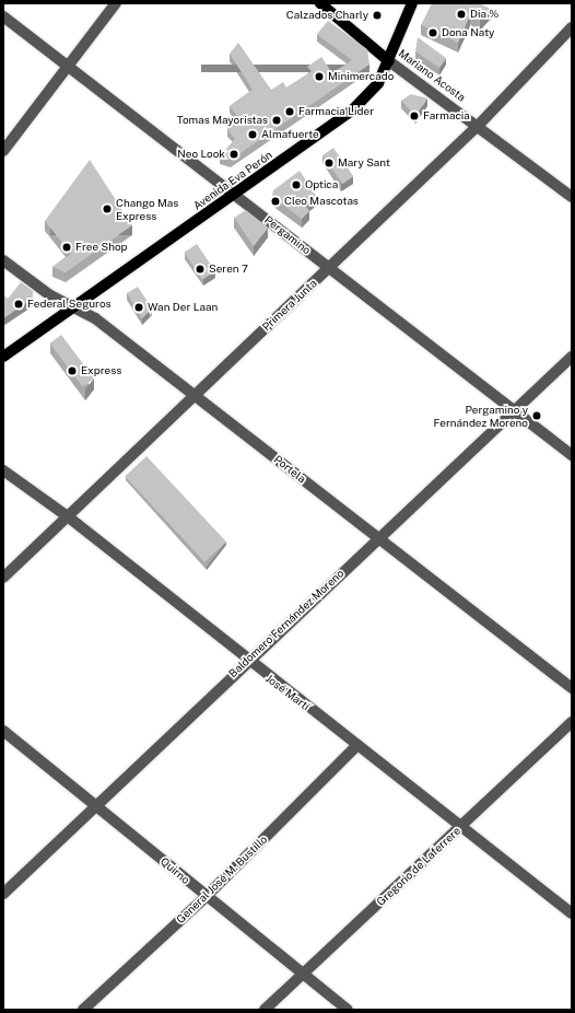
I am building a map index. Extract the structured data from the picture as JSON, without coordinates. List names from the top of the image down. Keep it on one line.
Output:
{"streets":{"main road":["Mariano Acosta","Avenida Eva Perón"],"street":["Pergamino","Primera Junta","Portela","Baldomero Fernández Moreno","José Martí","Gregorio de Laferrere","Quirno","General José M. Bustillo"]},"crossings":[["Mariano Acosta","Avenida Eva Perón"],["Mariano Acosta","Primera Junta"],["Avenida Eva Perón","Pergamino"],["Avenida Eva Perón","Portela"],["Pergamino","Primera Junta"],["Pergamino","Baldomero Fernández Moreno"],["Primera Junta","Portela"],["Primera Junta","José Martí"],["Portela","Baldomero Fernández Moreno"],["Baldomero Fernández Moreno","José Martí"],["Baldomero Fernández Moreno","Quirno"],["José Martí","Gregorio de Laferrere"],["José Martí","General José M. Bustillo"],["Gregorio de Laferrere","Quirno"],["Quirno","General José M. Bustillo"]],"places":["Dia %","Calzados Charly","Dona Naty","Minimercado","Farmacia Lider","Farmacia","Tomas Mayoristas","Almafuerte","Neo Look","Mary Sant","Optica","Cleo Mascotas","Chango Mas Express","Free Shop","Seren 7","Federal Seguros","Wan Der Laan","Express","Pergamino y Fernández Moreno"]}
